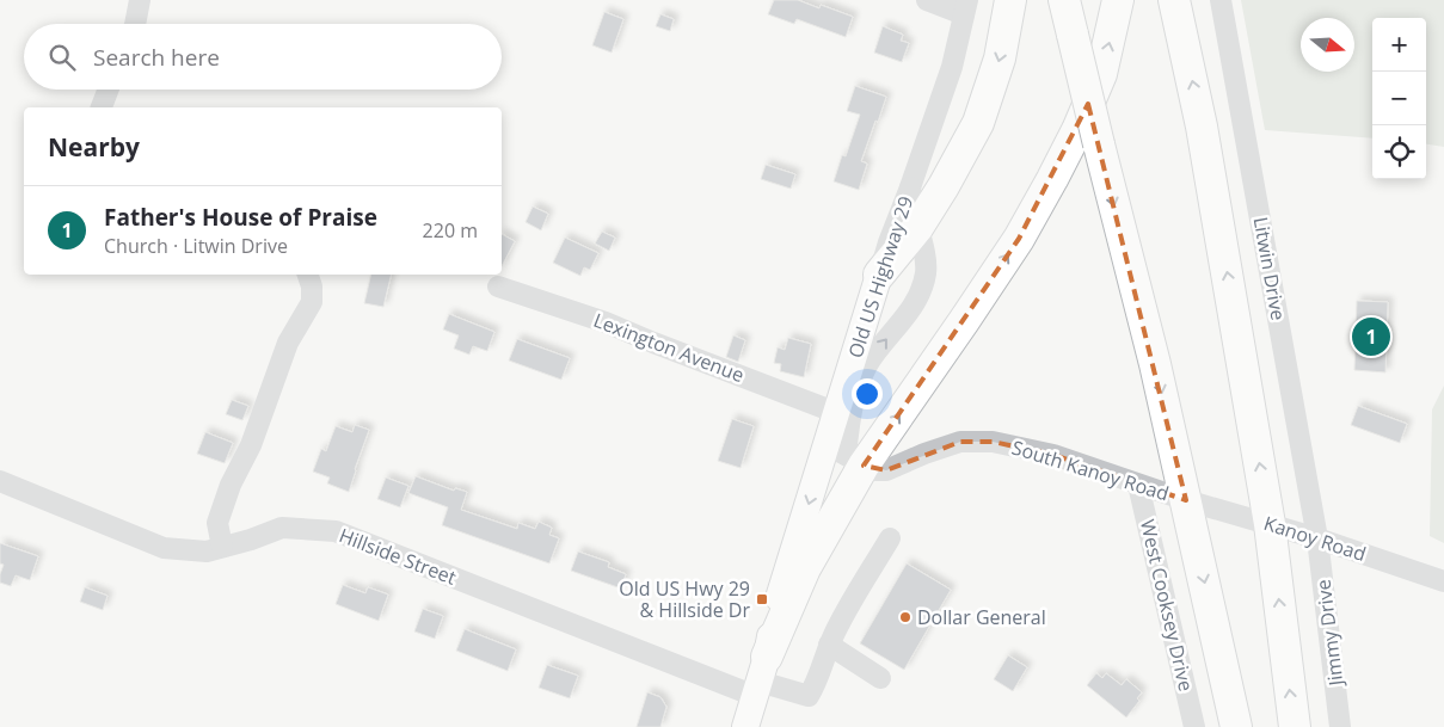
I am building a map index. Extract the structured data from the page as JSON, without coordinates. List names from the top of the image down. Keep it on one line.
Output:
{"streets":{"main road":["Old US Highway 29"],"street":["Litwin Drive","Lexington Avenue","South Kanoy Road","Kanoy Road","Hillside Street","West Cooksey Drive","Jimmy Drive"]},"crossings":[["Litwin Drive","Kanoy Road"],["Litwin Drive","Jimmy Drive"],["Old US Highway 29","Lexington Avenue"],["Old US Highway 29","South Kanoy Road"],["Old US Highway 29","Hillside Street"],["South Kanoy Road","Kanoy Road"],["South Kanoy Road","West Cooksey Drive"],["Kanoy Road","Jimmy Drive"]],"places":{"transit":["Old US Hwy 29 & Hillside Dr"],"other":["Dollar General"]},"north":"right","page":{"map_buttons":["+","−"],"search":"Search here","heading":"Nearby","list":[{"mark":"1","name":"Father's House of Praise","note":"Church · Litwin Drive","value":"220 m"}],"pins":"1"}}
